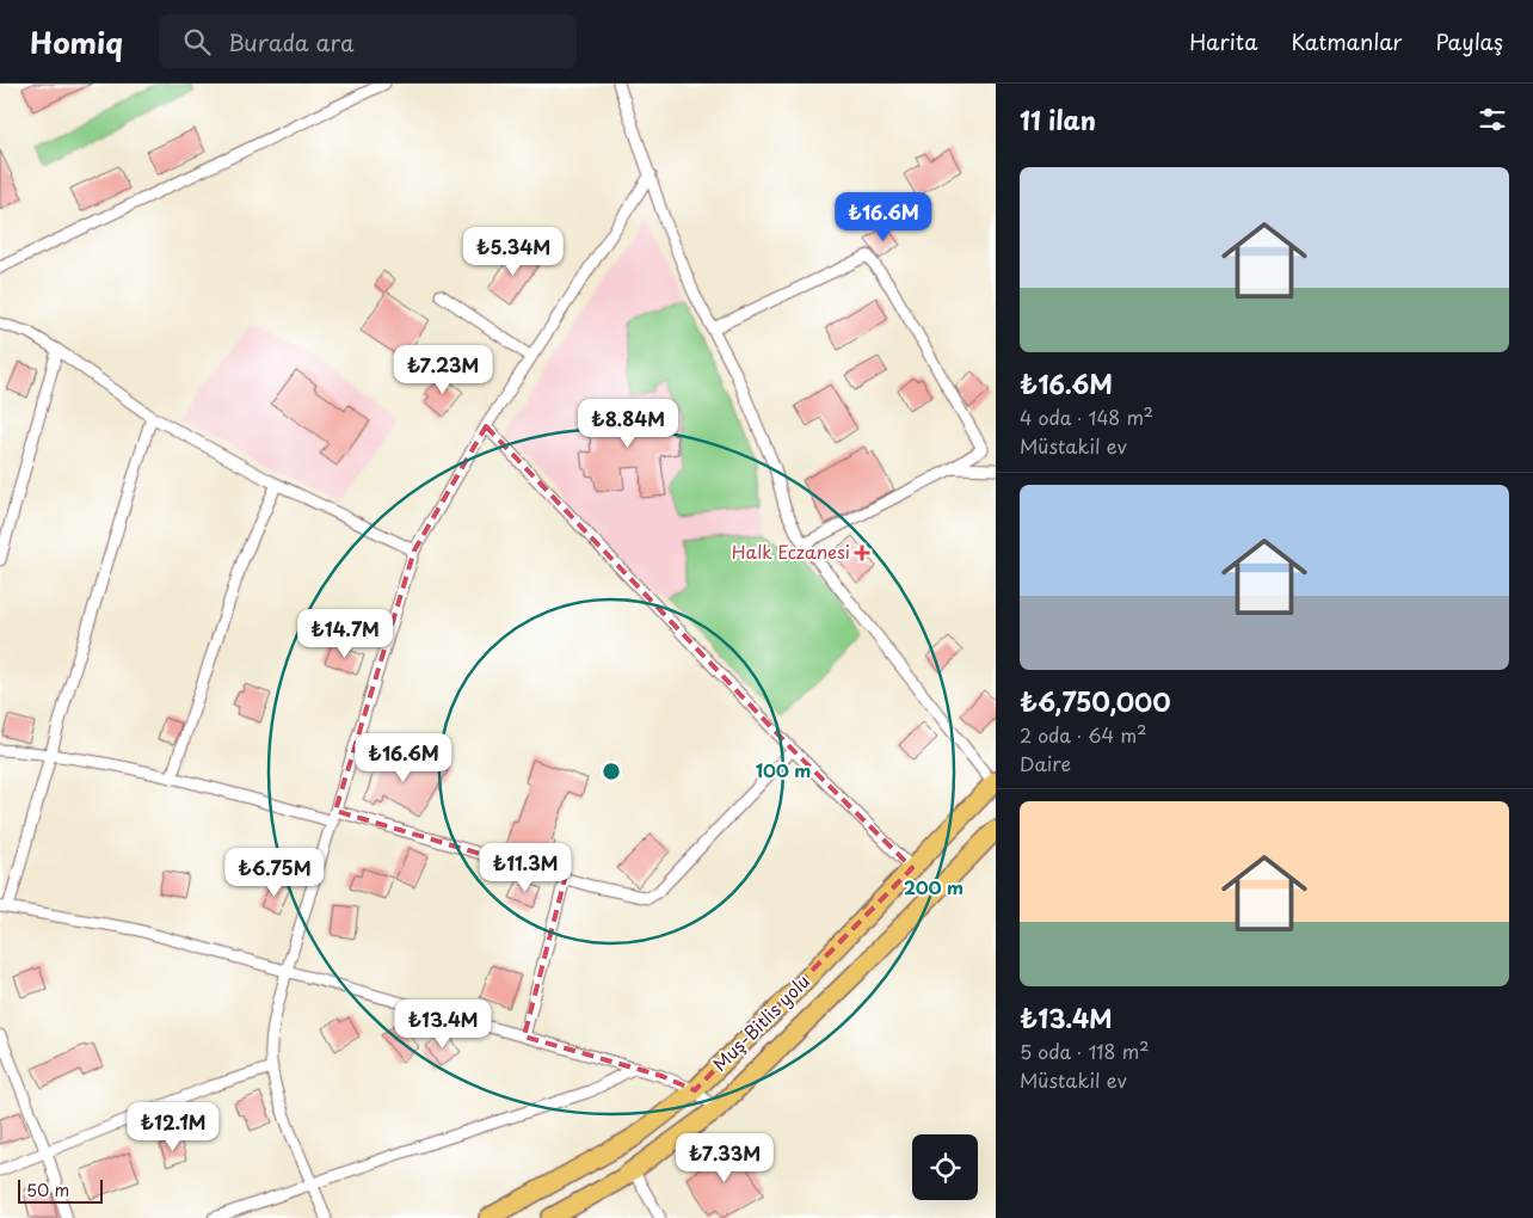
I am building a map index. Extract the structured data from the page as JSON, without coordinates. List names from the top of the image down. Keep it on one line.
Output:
{"streets":{"highway":["Muş-Bitlis yolu"]},"places":{"health":["Halk Eczanesi"]},"scale_bar":"50 m","page":{"header":"Homiq","search":"Burada ara","nav":["Harita","Katmanlar","Paylaş"],"heading":"11 ilan","list":[{"name":"₺16.6M","note":"4 oda · 148 m² · Müstakil ev"},{"name":"₺6,750,000","note":"2 oda · 64 m² · Daire"},{"name":"₺13.4M","note":"5 oda · 118 m² · Müstakil ev"}],"price":["₺16.6M","₺5.34M","₺7.23M","₺8.84M","₺14.7M","₺16.6M","₺11.3M","₺6.75M","₺13.4M","₺12.1M","₺7.33M"],"scale":"50 m"},"rings":["100 m","200 m"]}
